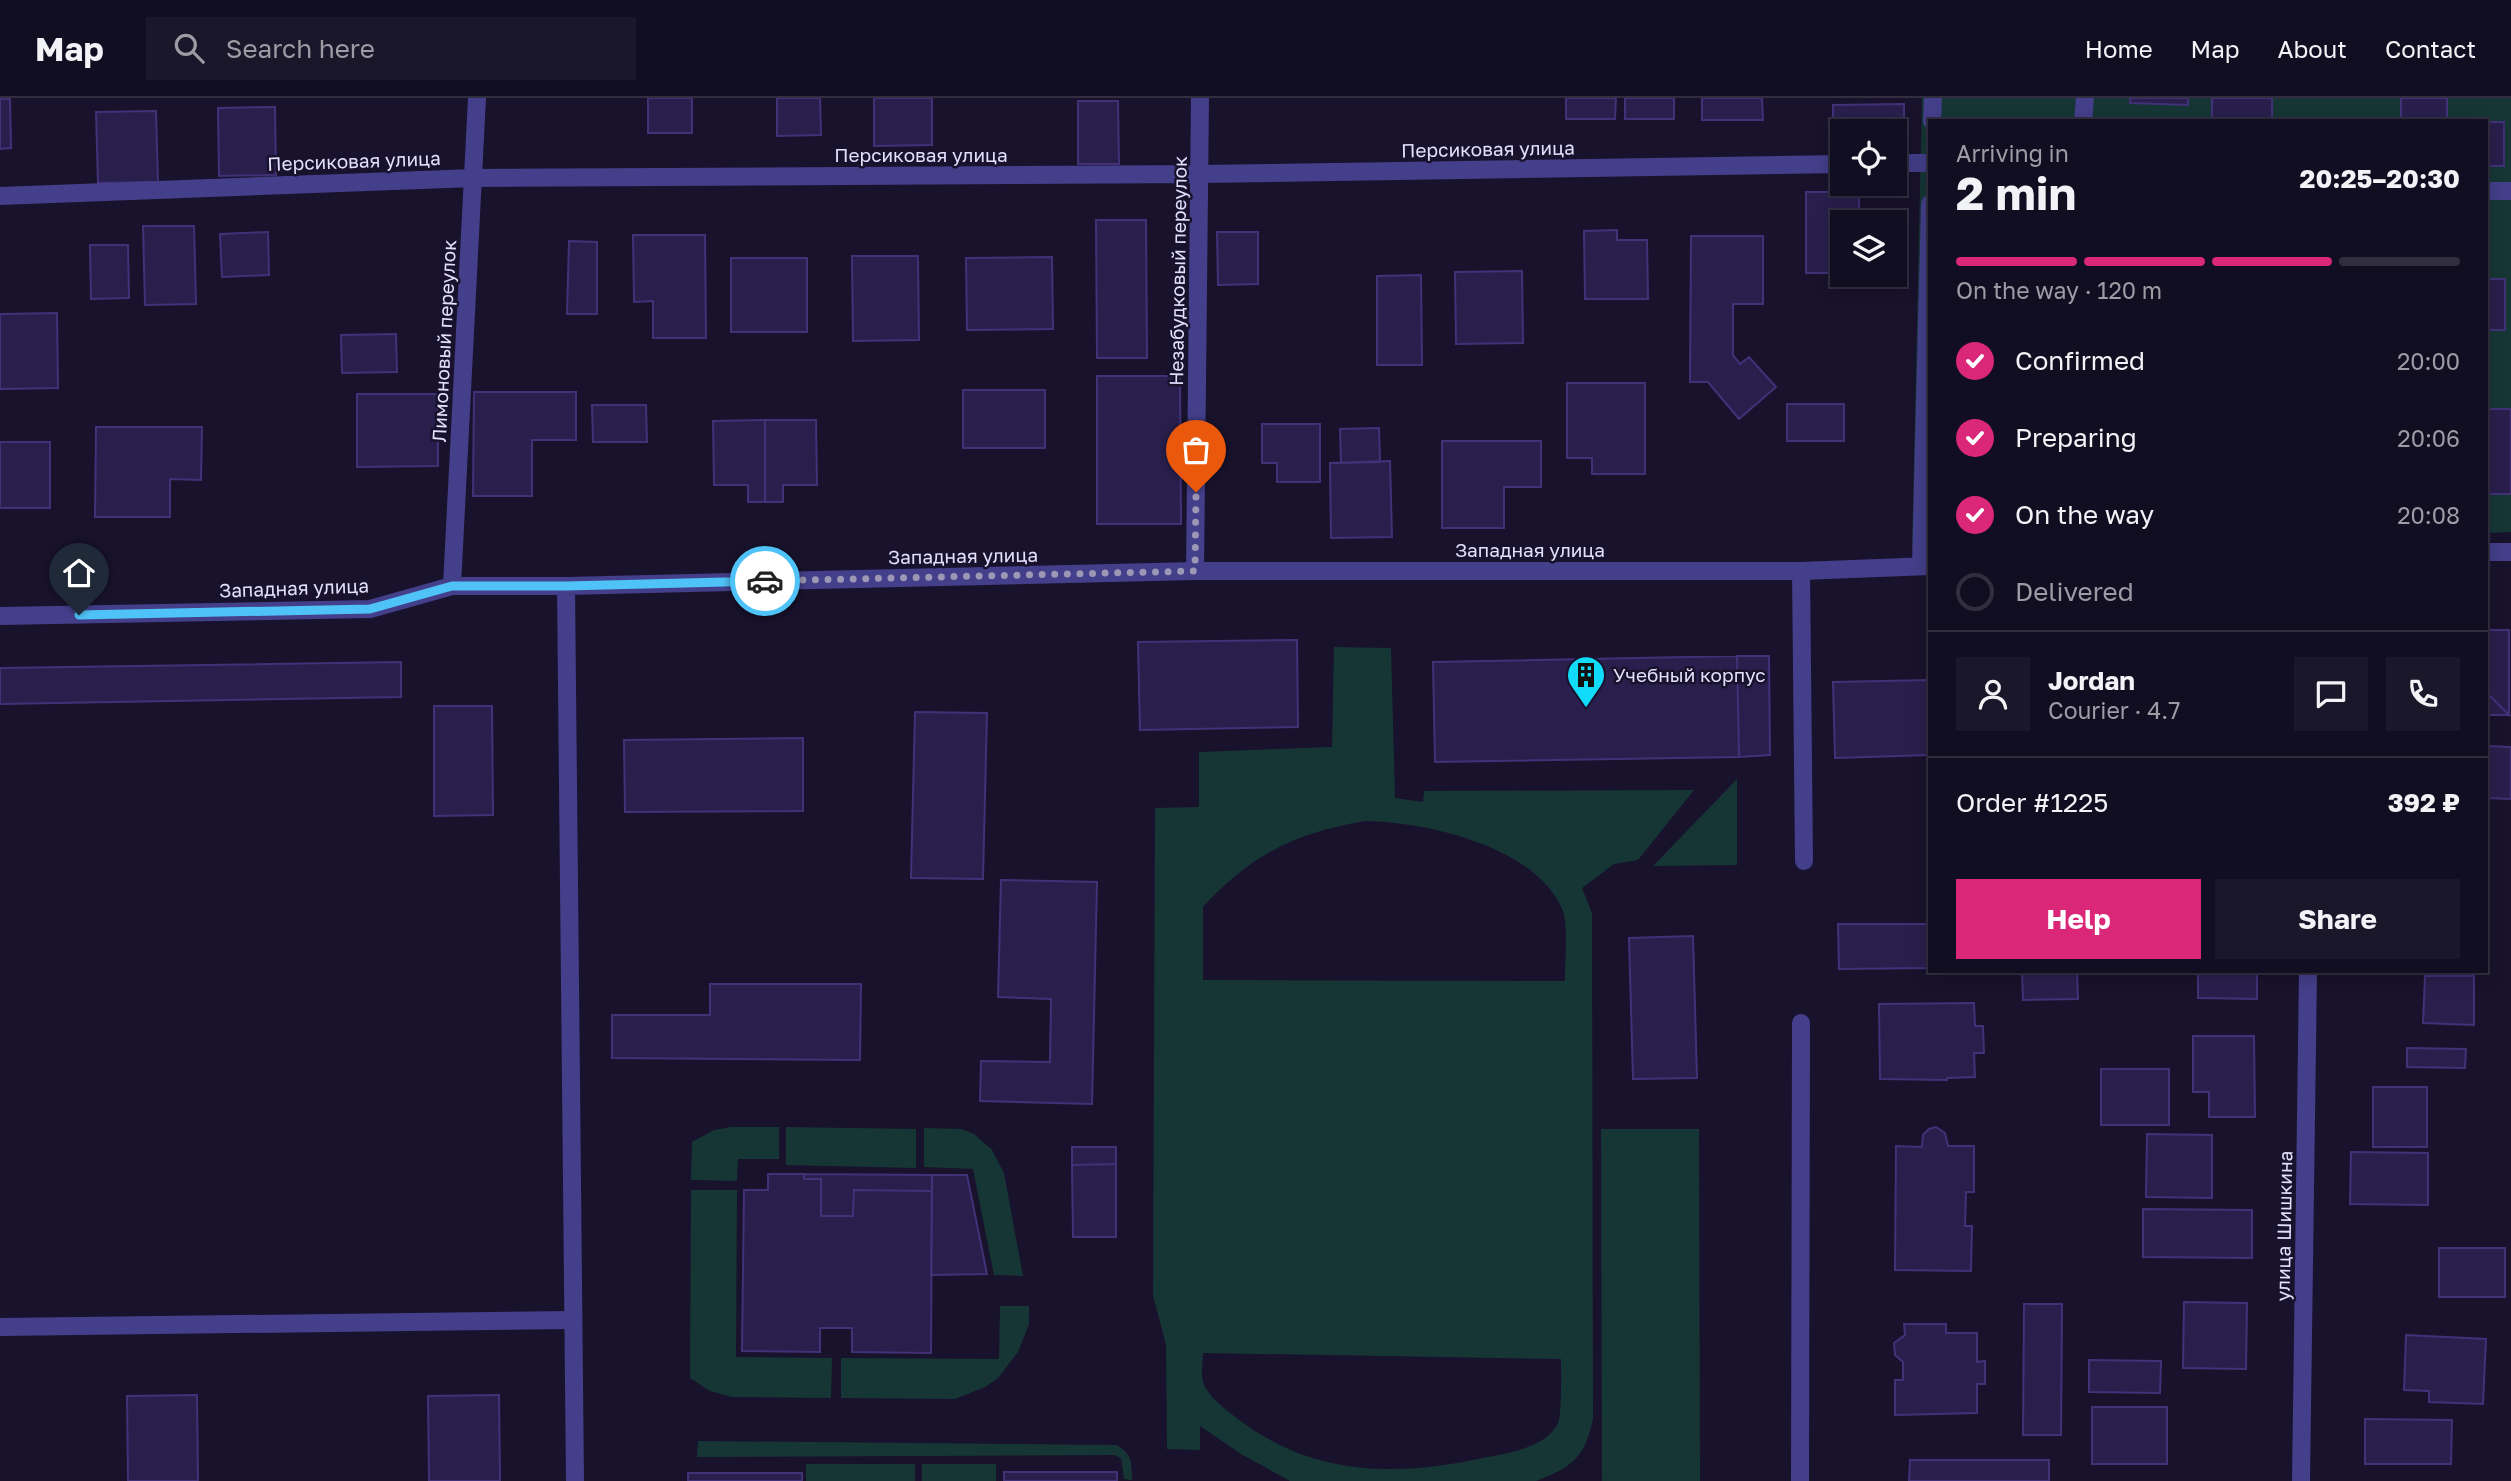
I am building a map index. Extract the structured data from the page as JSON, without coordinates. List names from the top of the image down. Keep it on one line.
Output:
{"streets":{"street":["Персиковая улица","Незабудковый переулок","Лимоновый переулок","Западная улица","улица Шишкина"]},"crossings":[["Персиковая улица","Незабудковый переулок"],["Персиковая улица","Лимоновый переулок"],["Незабудковый переулок","Западная улица"],["Лимоновый переулок","Западная улица"]],"places":{"building":["Учебный корпус"]},"page":{"header":"Map","search":"Search here","nav":["Home","Map","About","Contact"],"heading":["2 min","Arriving in","20:25–20:30"],"panel":["Jordan","Courier · 4.7","Order #1225","392 ₽"],"bar":"On the way · 120 m","list":[["Confirmed","20:00"],["Preparing","20:06"],["On the way","20:08"],"Delivered"],"buttons":["Help","Share"]}}
